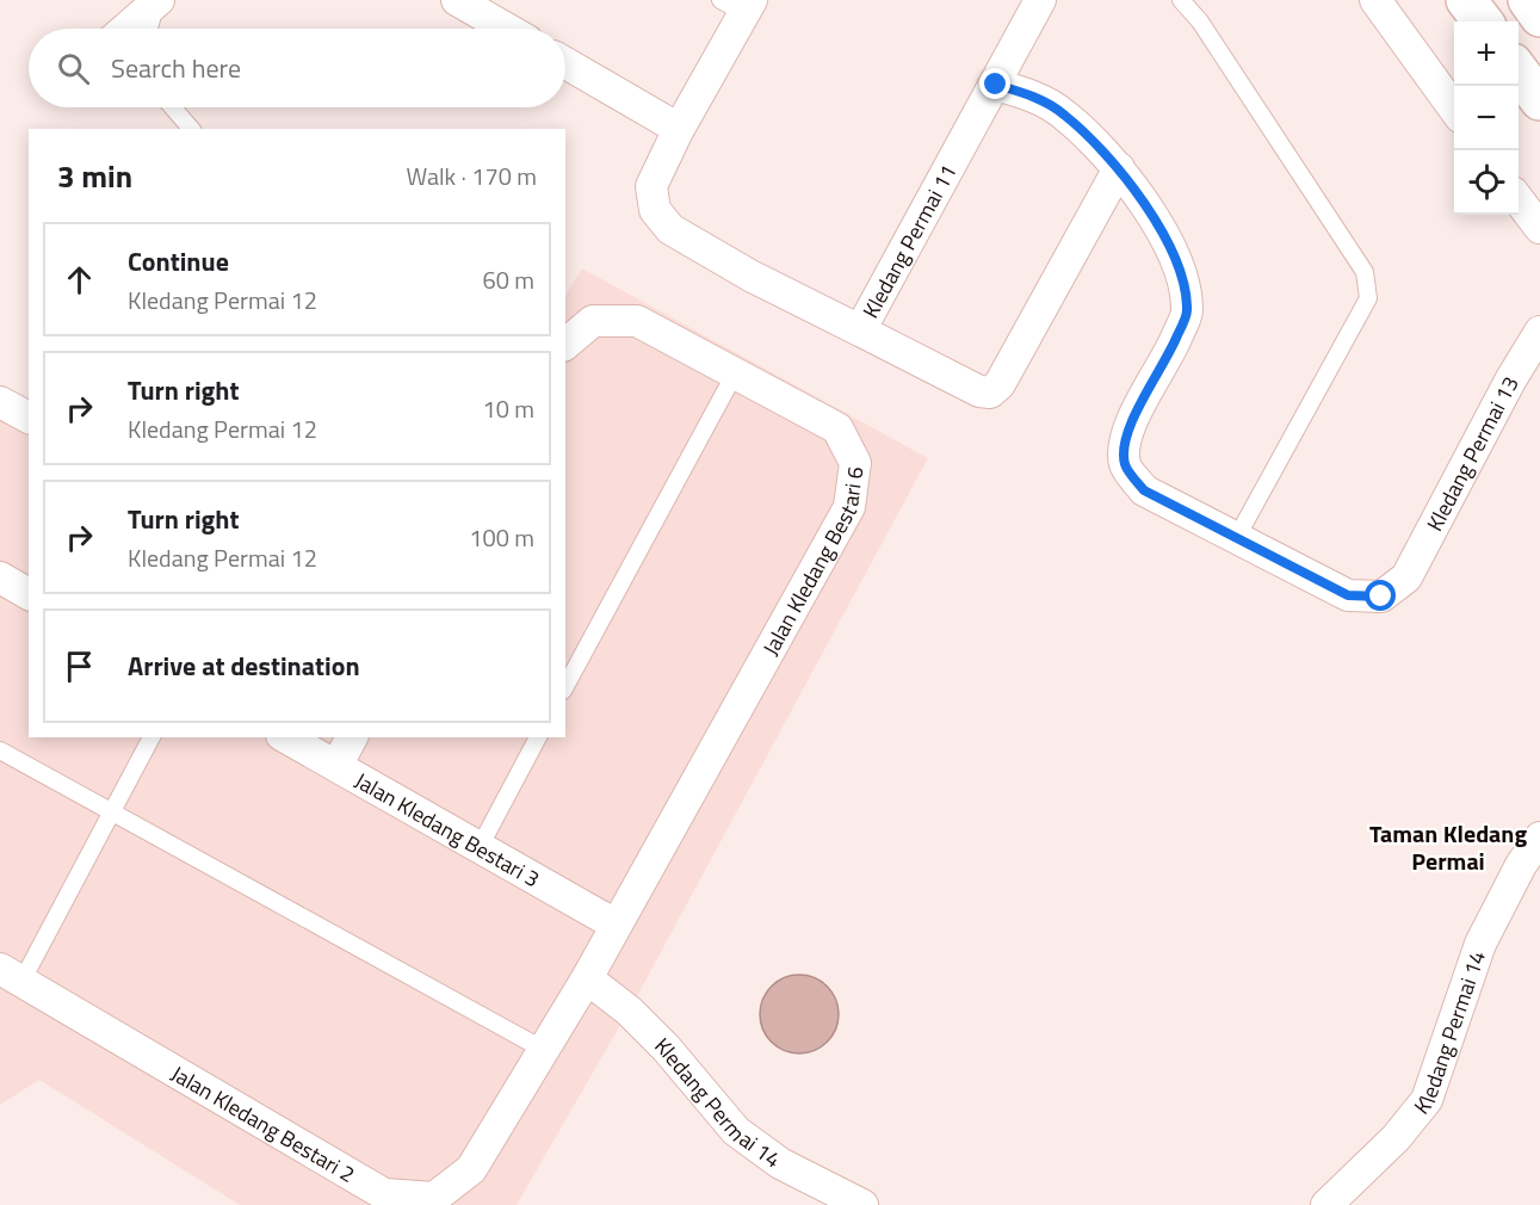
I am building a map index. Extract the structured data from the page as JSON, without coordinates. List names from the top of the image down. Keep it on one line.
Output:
{"streets":{"street":["Kledang Permai 11","Kledang Permai 13","Jalan Kledang Bestari 6","Jalan Kledang Bestari 3","Kledang Permai 14","Jalan Kledang Bestari 2"]},"crossings":[["Jalan Kledang Bestari 6","Jalan Kledang Bestari 3"],["Jalan Kledang Bestari 6","Jalan Kledang Bestari 2"],["Jalan Kledang Bestari 3","Jalan Kledang Bestari 2"],["Kledang Permai 14","Jalan Kledang Bestari 2"]],"districts":["Taman Kledang Permai"],"page":{"map_buttons":["+","−"],"search":"Search here","heading":["3 min","Walk · 170 m"],"list":[["Continue","Kledang Permai 12","60 m"],["Turn right","Kledang Permai 12","10 m"],["Turn right","Kledang Permai 12","100 m"],"Arrive at destination"]}}
